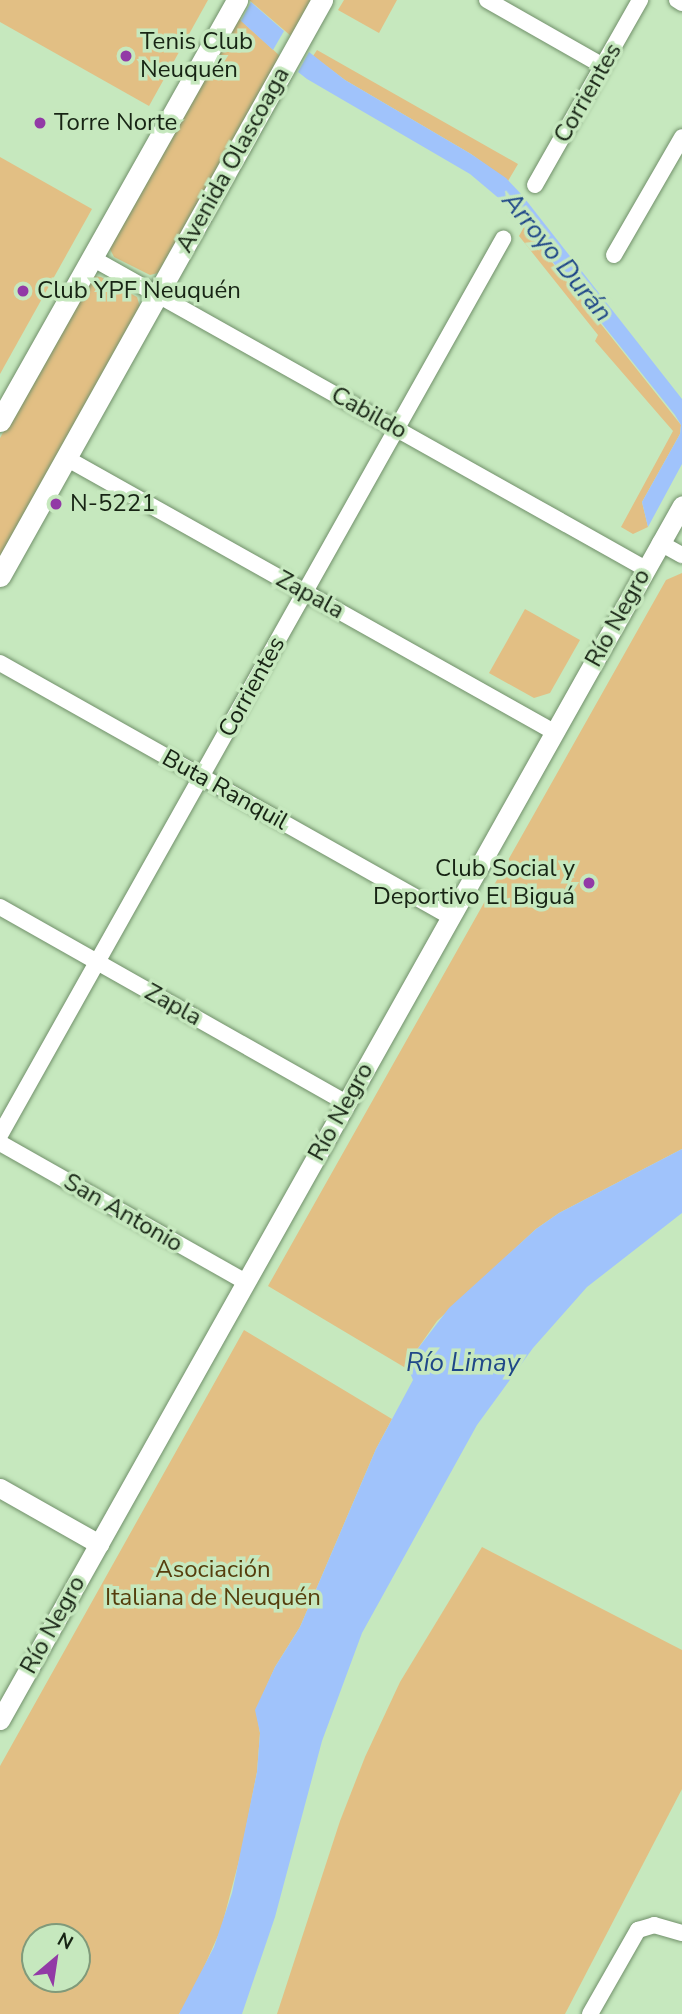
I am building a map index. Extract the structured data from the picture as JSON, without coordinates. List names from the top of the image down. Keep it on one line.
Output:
{"streets":{"main road":["Avenida Olascoaga"],"street":["Corrientes","Cabildo","Zapala","Río Negro","Buta Ranquil","Zapla","San Antonio"]},"crossings":[["Corrientes","Cabildo"],["Corrientes","Zapala"],["Corrientes","Buta Ranquil"],["Corrientes","Zapla"],["Avenida Olascoaga","Cabildo"],["Avenida Olascoaga","Zapala"],["Cabildo","Río Negro"],["Zapala","Río Negro"],["Río Negro","Buta Ranquil"],["Río Negro","Zapla"],["Río Negro","San Antonio"]],"water":["Arroyo Durán","Río Limay"],"parks":["Asociación Italiana de Neuquén"],"places":["Tenis Club Neuquén","Torre Norte","Club YPF Neuquén","N-5221","Club Social y Deportivo El Biguá"],"north":"top right"}
